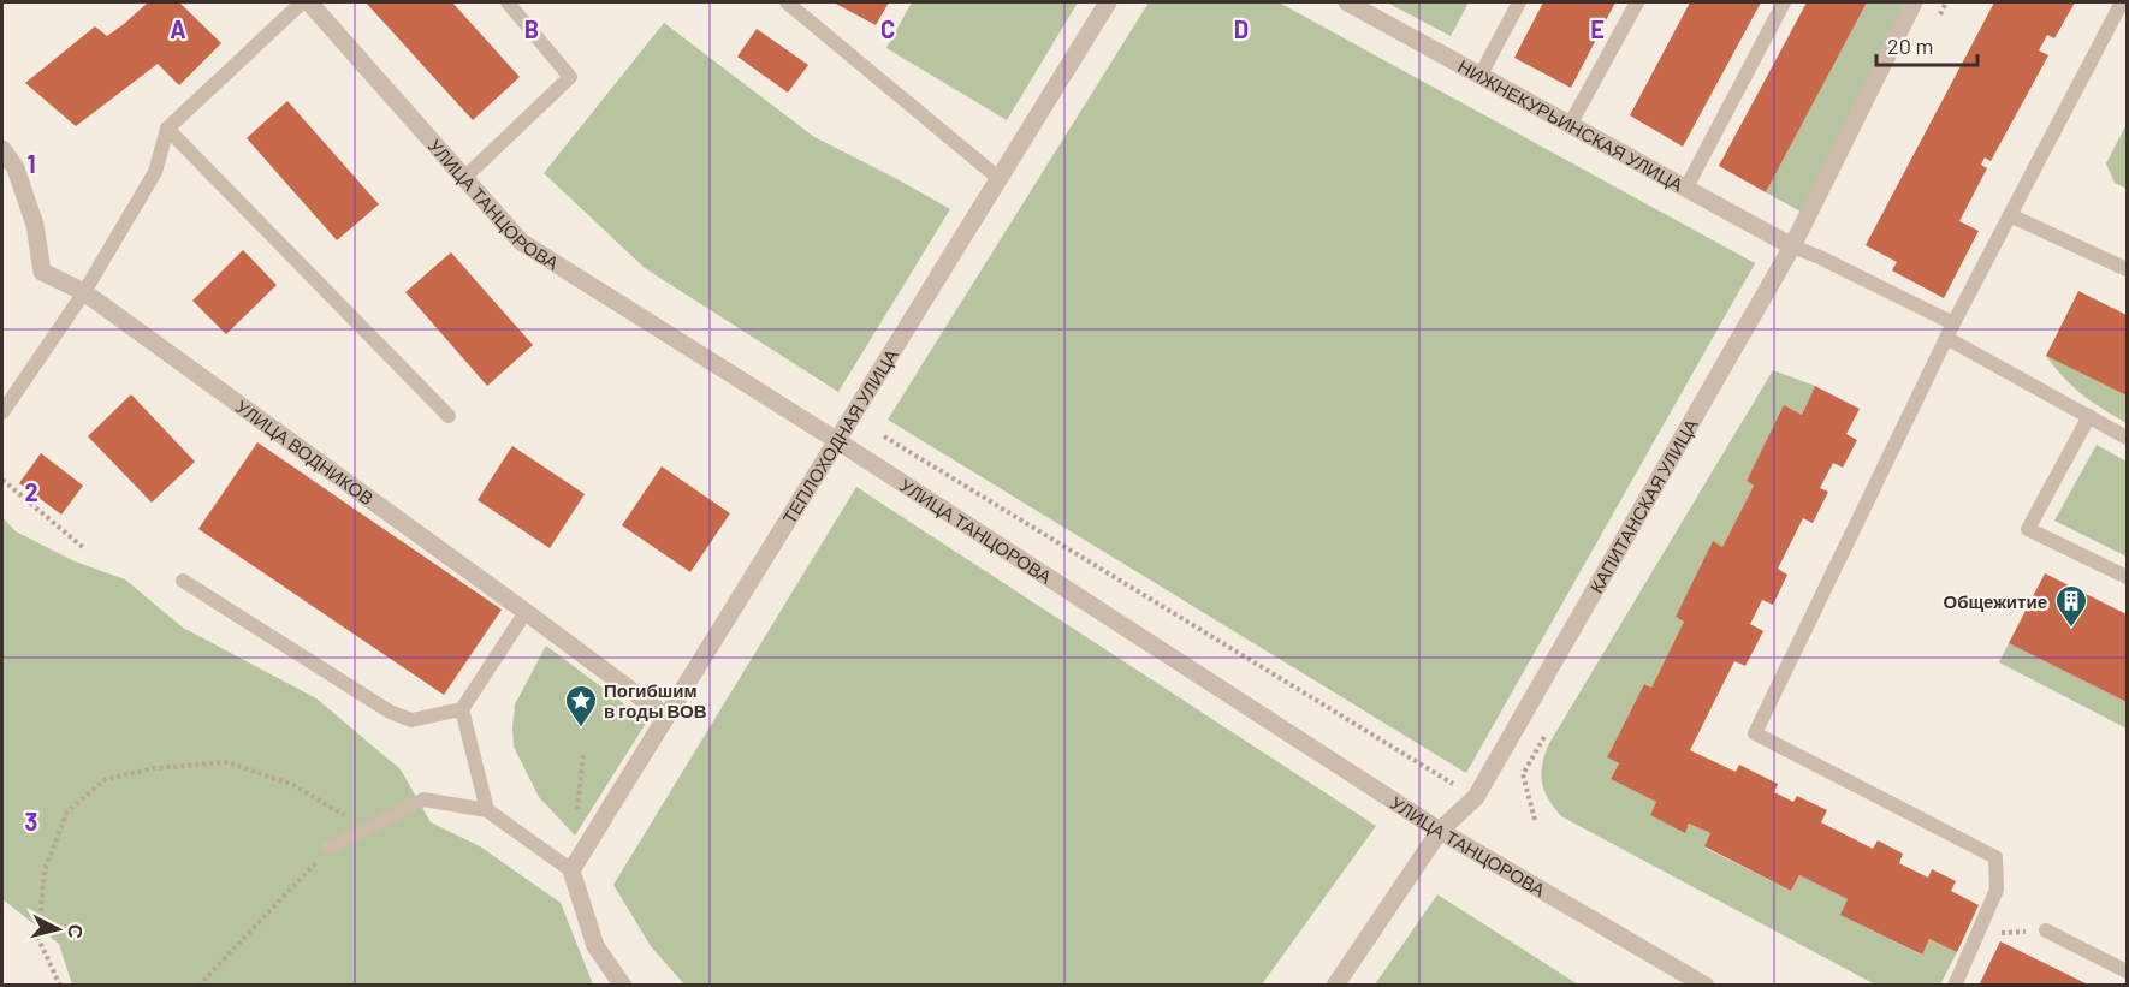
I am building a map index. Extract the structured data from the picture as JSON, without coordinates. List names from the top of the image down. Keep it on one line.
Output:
{"streets":{"street":["НИЖНЕКУРЬИНСКАЯ УЛИЦА","УЛИЦА ТАНЦОРОВА","ТЕПЛОХОДНАЯ УЛИЦА","УЛИЦА ВОДНИКОВ","КАПИТАНСКАЯ УЛИЦА"]},"crossings":[["НИЖНЕКУРЬИНСКАЯ УЛИЦА","КАПИТАНСКАЯ УЛИЦА"],["УЛИЦА ТАНЦОРОВА","ТЕПЛОХОДНАЯ УЛИЦА"],["УЛИЦА ТАНЦОРОВА","КАПИТАНСКАЯ УЛИЦА"],["ТЕПЛОХОДНАЯ УЛИЦА","УЛИЦА ВОДНИКОВ"]],"places":{"building":["Общежитие"],"place":["Погибшим в годы ВОВ"]},"scale_bar":"20 m","north":"right","grid":{"columns":["A","B","C","D","E"],"rows":["1","2","3"]}}
